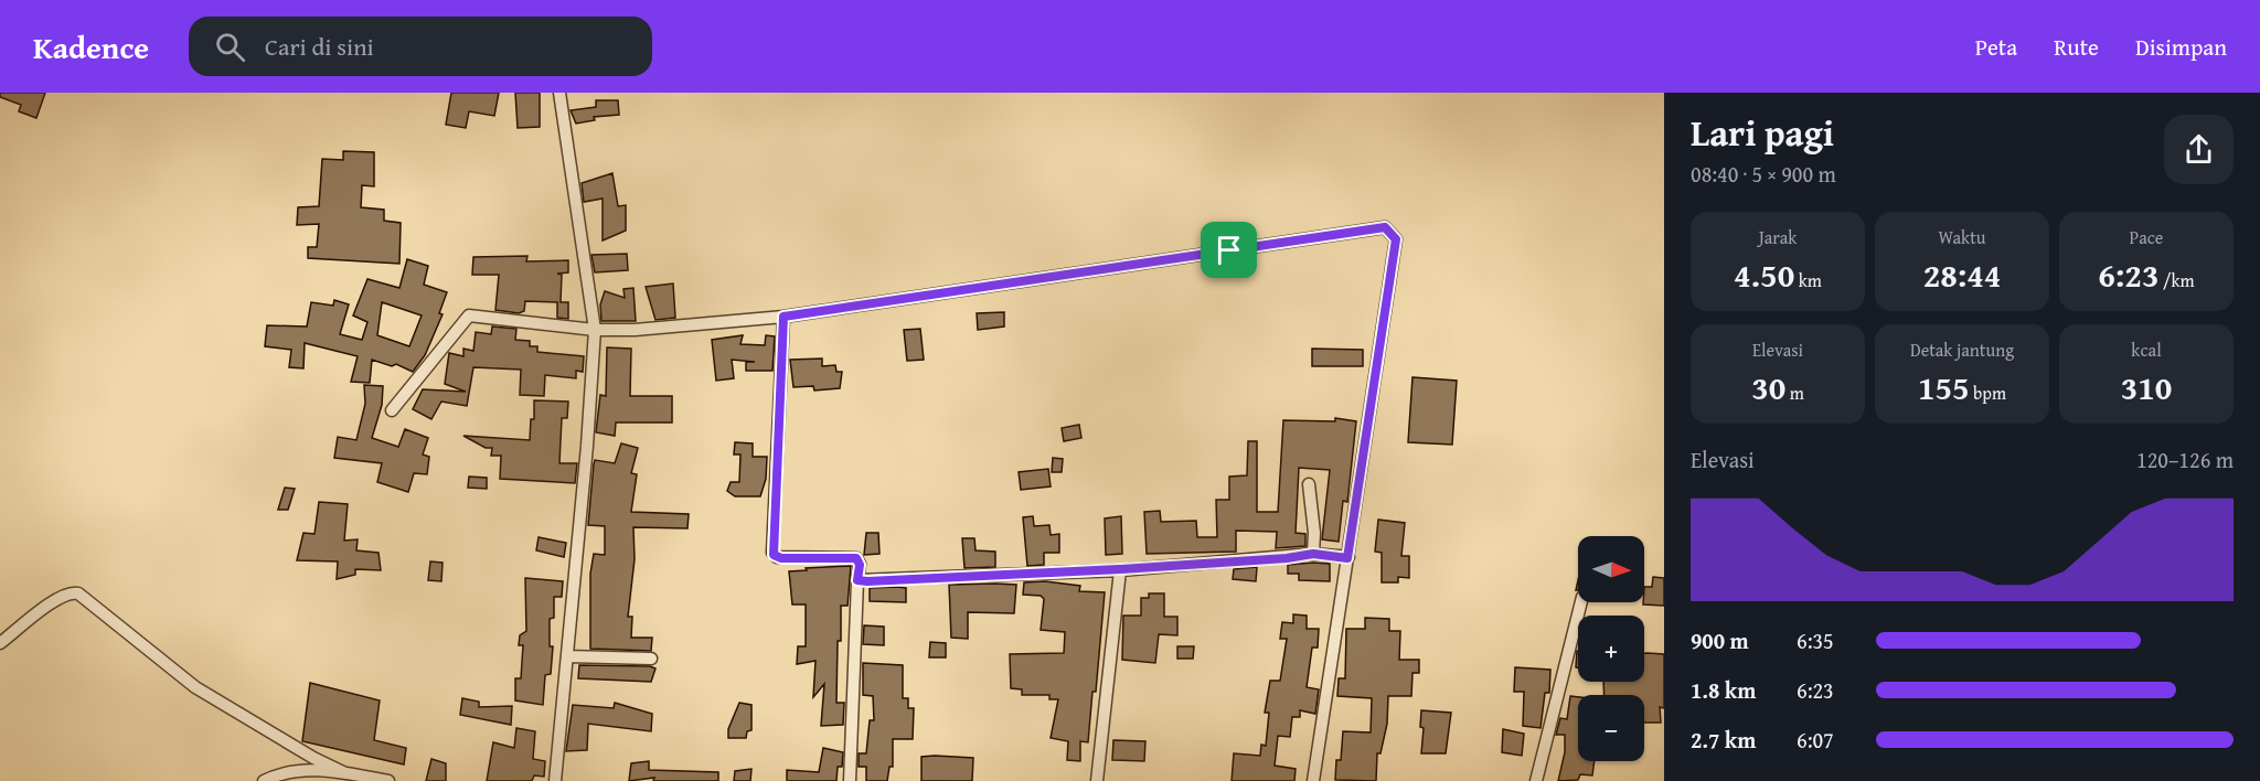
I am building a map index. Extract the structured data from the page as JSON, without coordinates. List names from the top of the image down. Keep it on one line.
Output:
{"north":"right","page":{"header":"Kadence","search":"Cari di sini","nav":["Peta","Rute","Disimpan"],"heading":["Lari pagi","08:40 · 5 × 900 m"],"stats":[["Jarak","4.50 km"],["Waktu","28:44"],["Pace","6:23 /km"],["Elevasi","30 m"],["Detak jantung","155 bpm"],["kcal","310"]],"chart":["Elevasi","120–126 m"],"map_buttons":["+","−"],"list":[{"name":"900 m","note":"6:35"},{"name":"1.8 km","note":"6:23"},{"name":"2.7 km","note":"6:07"}]}}
